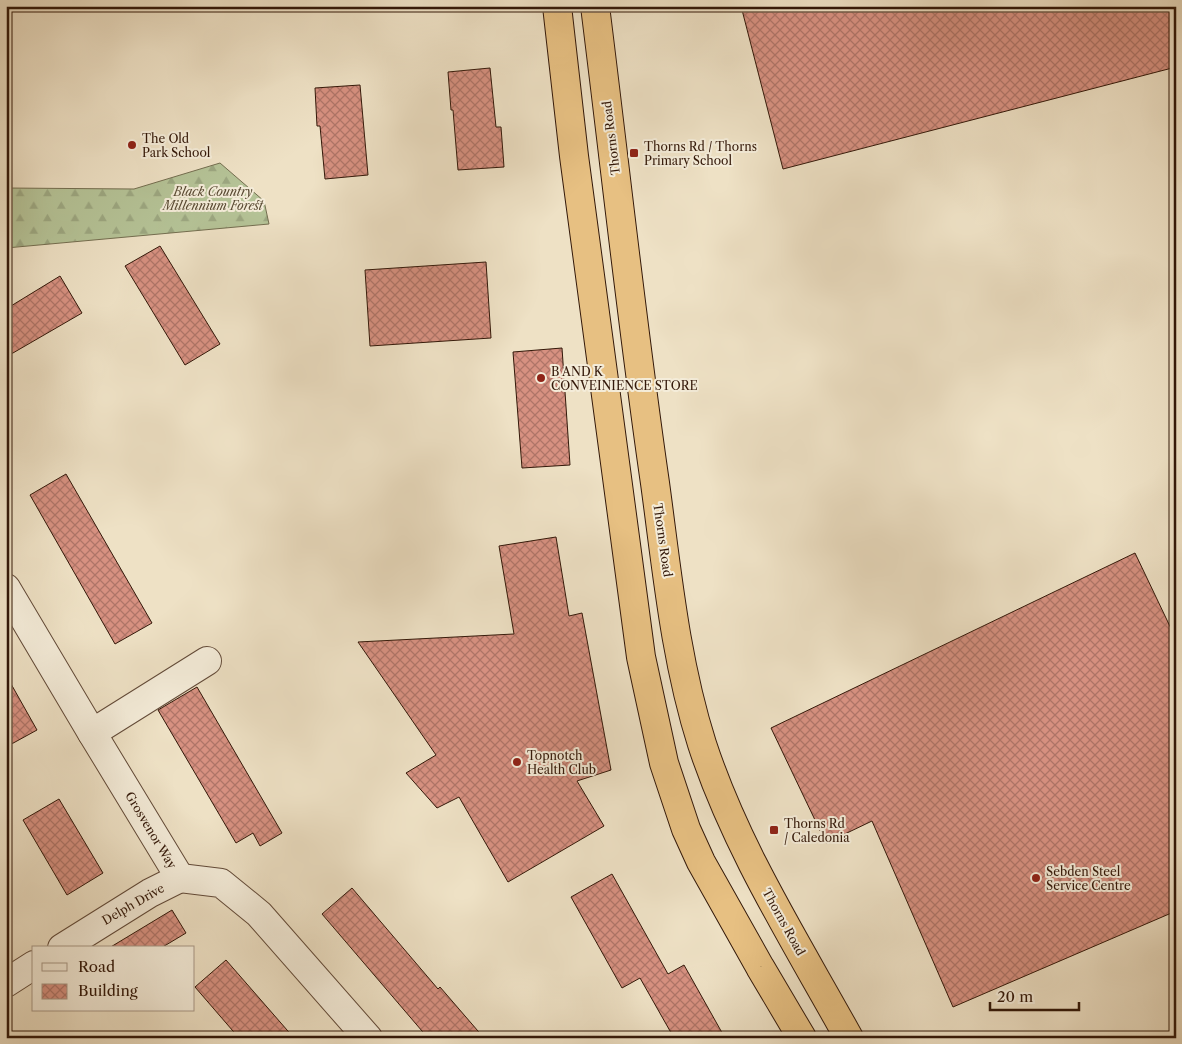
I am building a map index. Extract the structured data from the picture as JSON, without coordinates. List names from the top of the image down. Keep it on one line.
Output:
{"streets":{"highway":["Thorns Road"],"street":["Grosvenor Way","Delph Drive"]},"crossings":[["Grosvenor Way","Delph Drive"]],"parks":["Black Country Millennium Forest"],"places":{"other":["The Old Park School","B AND K CONVEINIENCE STORE","Topnotch Health Club","Sebden Steel Service Centre"],"transit":["Thorns Rd / Thorns Primary School","Thorns Rd / Caledonia"]},"legend":["Road","Building"],"scale_bar":"20 m"}
